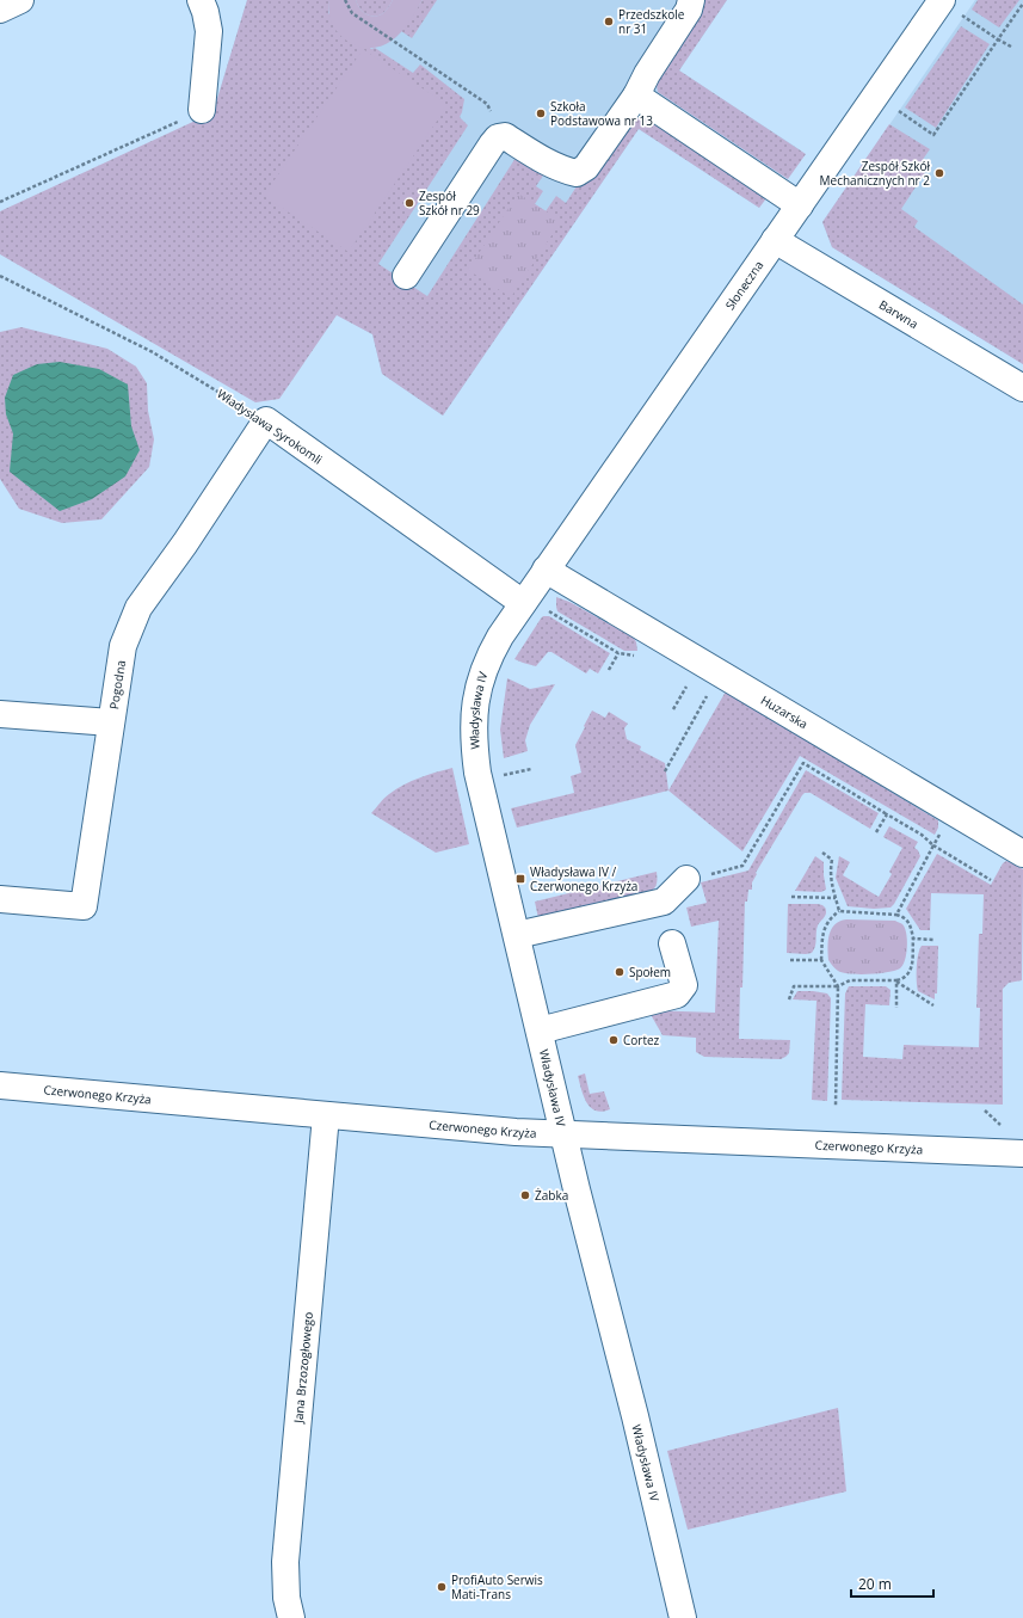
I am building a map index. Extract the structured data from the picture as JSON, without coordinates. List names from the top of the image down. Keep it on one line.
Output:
{"streets":{"street":["Słoneczna","Barwna","Władysława Syrokomli","Pogodna","Władysława IV","Huzarska","Czerwonego Krzyża","Jana Brzozogłowego"]},"crossings":[["Słoneczna","Barwna"],["Słoneczna","Władysława IV"],["Słoneczna","Huzarska"],["Władysława Syrokomli","Pogodna"],["Władysława Syrokomli","Władysława IV"],["Władysława IV","Huzarska"],["Władysława IV","Czerwonego Krzyża"],["Czerwonego Krzyża","Jana Brzozogłowego"]],"places":{"other":["Przedszkole nr 31","Szkoła Podstawowa nr 13","Zespół Szkół Mechanicznych nr 2","Zespół Szkół nr 29","Społem","Cortez","Żabka","ProfiAuto Serwis Mati-Trans"],"transit":["Władysława IV / Czerwonego Krzyża"]},"scale_bar":"20 m"}
